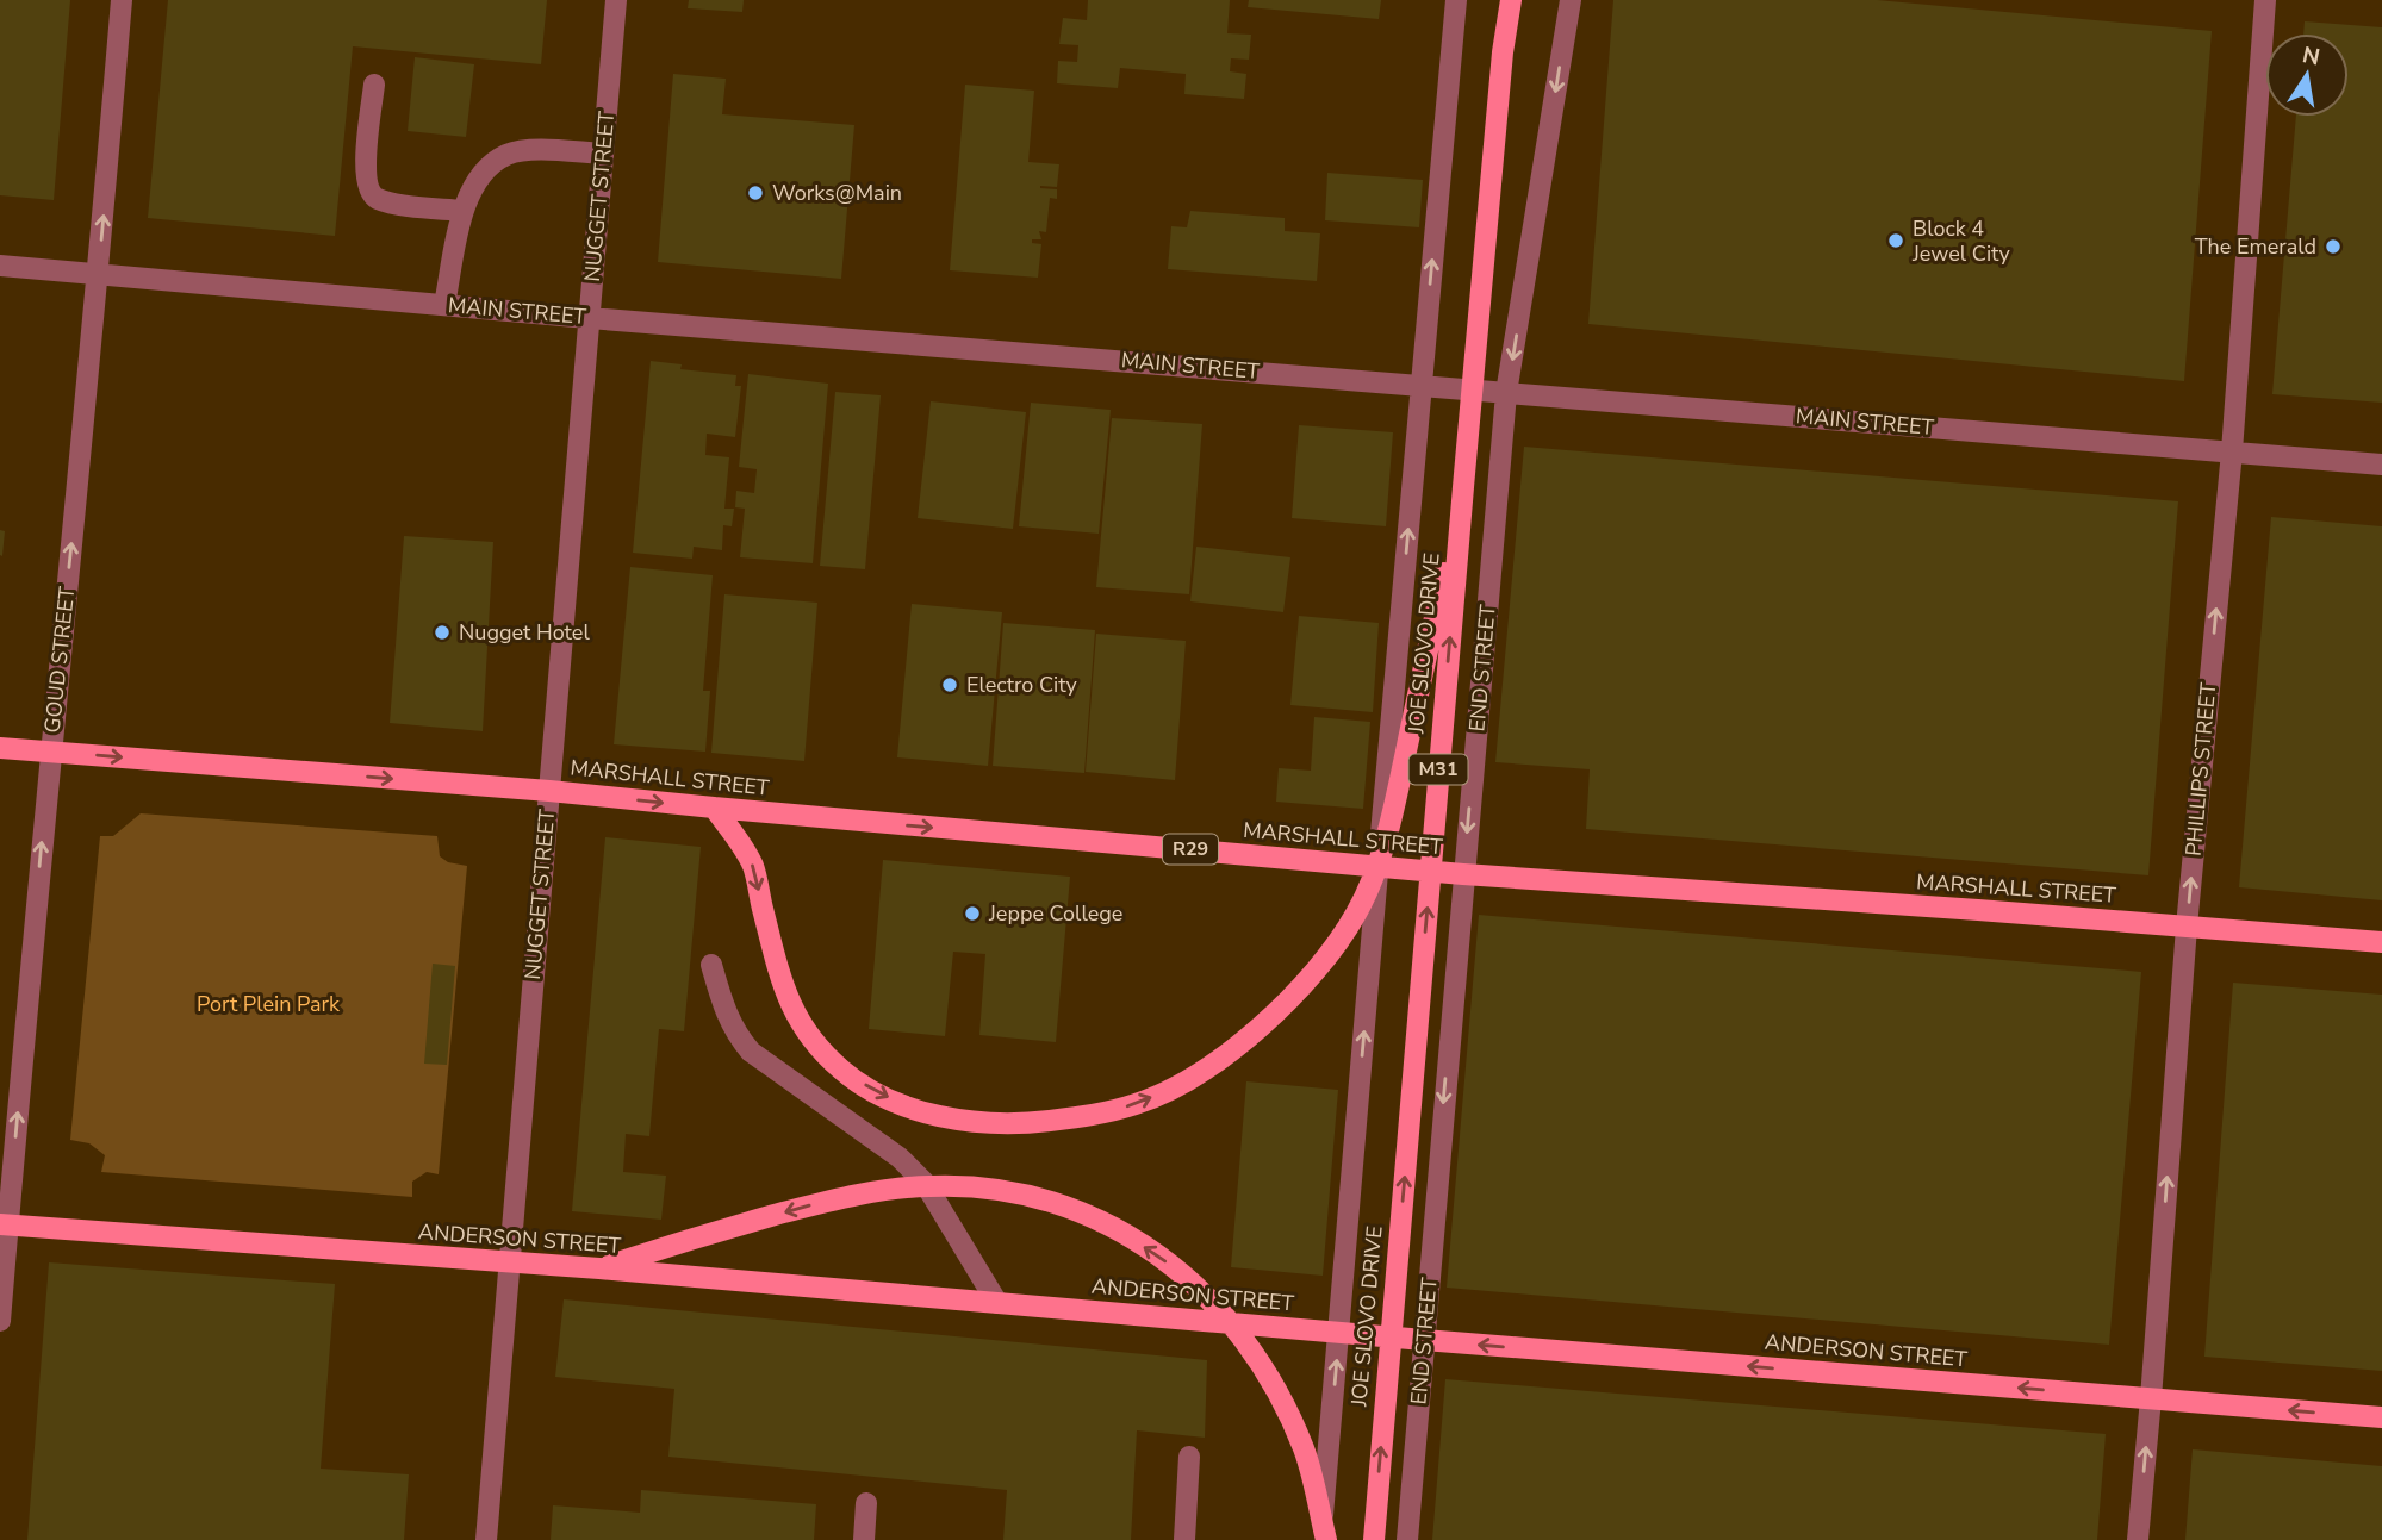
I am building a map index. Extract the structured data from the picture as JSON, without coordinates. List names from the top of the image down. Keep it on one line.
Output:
{"streets":{"main road":["JOE SLOVO DRIVE","M31","MARSHALL STREET","R29","ANDERSON STREET"],"street":["NUGGET STREET","MAIN STREET","GOUD STREET","END STREET","PHILLIPS STREET"]},"crossings":[["NUGGET STREET","MAIN STREET"],["NUGGET STREET","MARSHALL STREET"],["NUGGET STREET","ANDERSON STREET"],["MAIN STREET","GOUD STREET"],["MAIN STREET","END STREET"],["MAIN STREET","PHILLIPS STREET"],["GOUD STREET","MARSHALL STREET"],["GOUD STREET","ANDERSON STREET"],["END STREET","MARSHALL STREET"],["END STREET","ANDERSON STREET"],["PHILLIPS STREET","MARSHALL STREET"],["PHILLIPS STREET","ANDERSON STREET"]],"one_way":["JOE SLOVO DRIVE","GOUD STREET","PHILLIPS STREET","MARSHALL STREET","ANDERSON STREET"],"parks":["Port Plein Park"],"places":["Works@Main","Block 4 Jewel City","The Emerald","Nugget Hotel","Electro City","Jeppe College"],"north":"top"}
